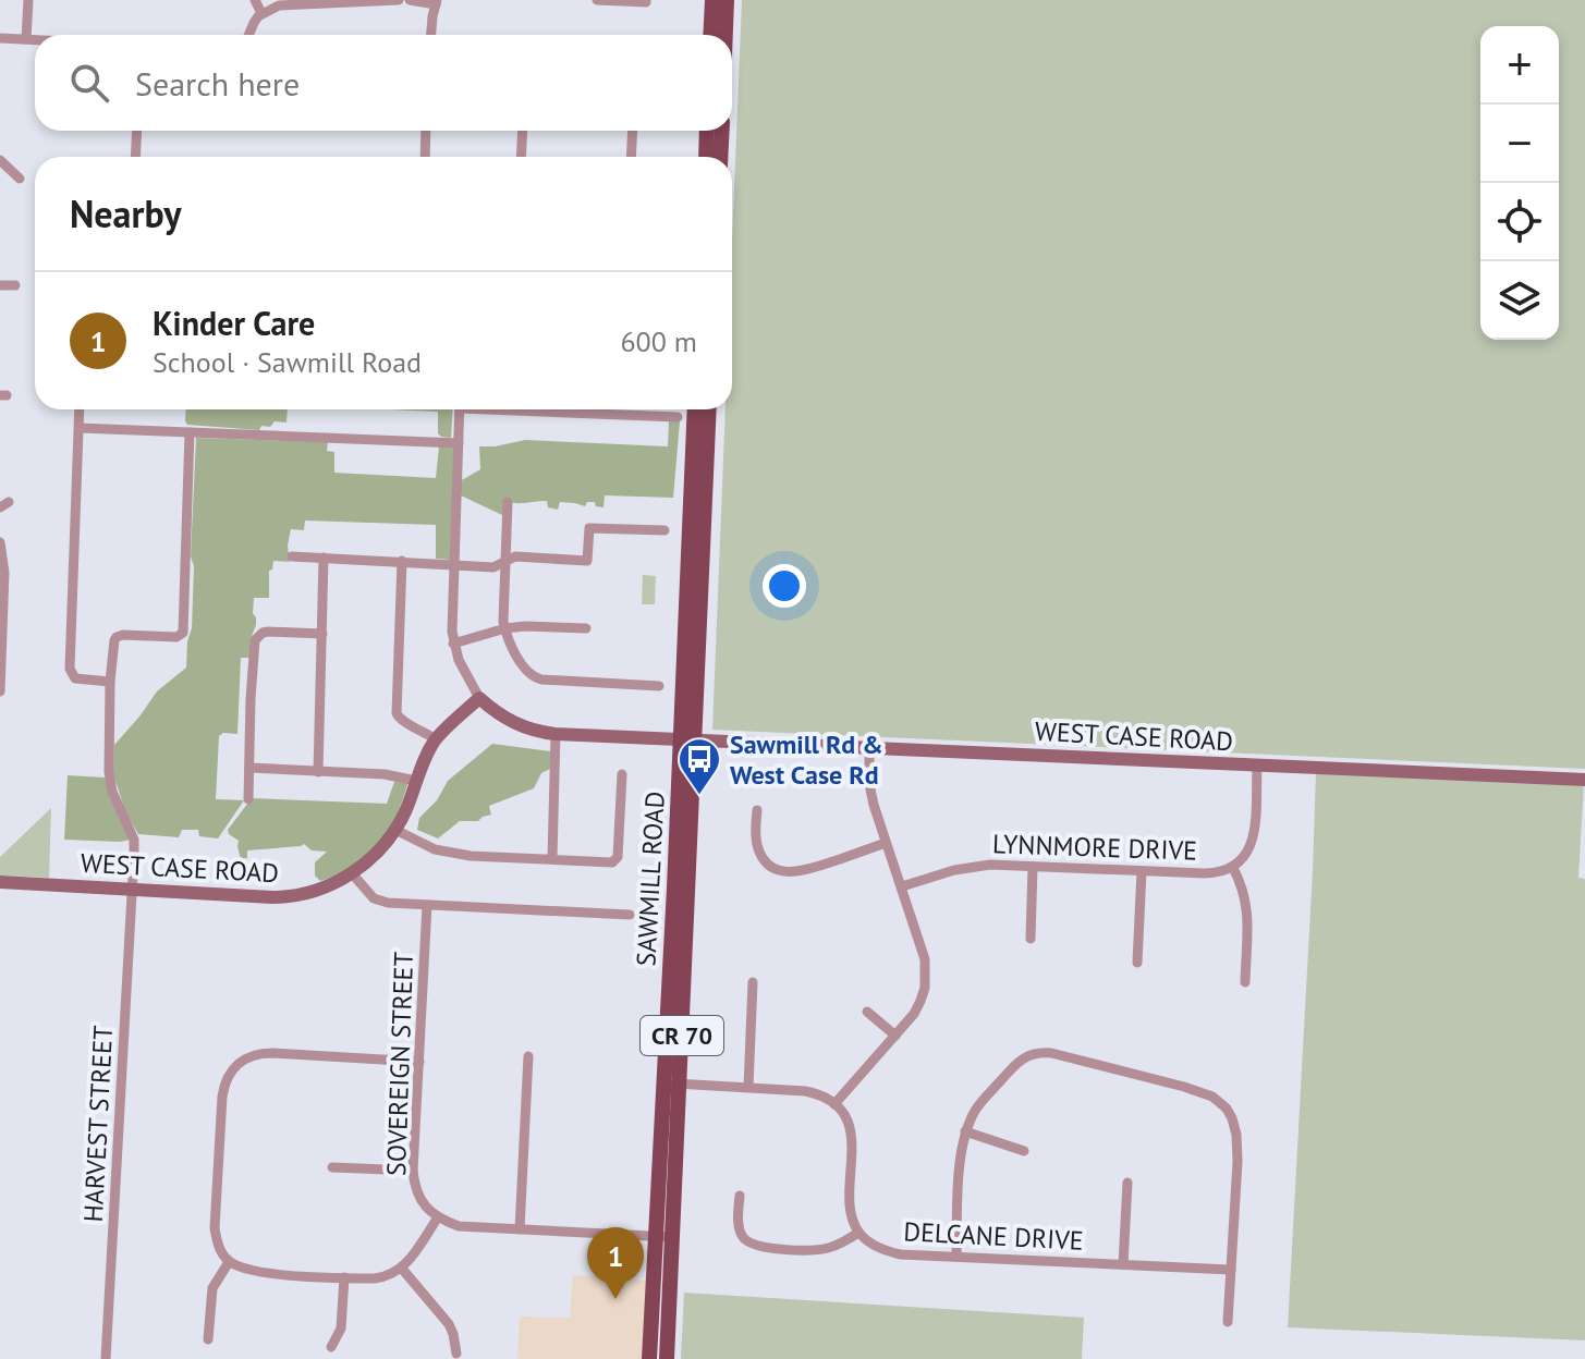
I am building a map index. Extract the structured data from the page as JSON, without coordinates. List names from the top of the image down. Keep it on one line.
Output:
{"streets":{"main road":["WEST CASE ROAD","SAWMILL ROAD","CR 70"],"street":["LYNNMORE DRIVE","SOVEREIGN STREET","HARVEST STREET","DELCANE DRIVE"]},"crossings":[["WEST CASE ROAD","LYNNMORE DRIVE"],["WEST CASE ROAD","SAWMILL ROAD"],["WEST CASE ROAD","HARVEST STREET"]],"places":{"bus stop":["Sawmill Rd & West Case Rd"]},"page":{"map_buttons":["+","−"],"search":"Search here","heading":"Nearby","list":[{"mark":"1","name":"Kinder Care","note":"School · Sawmill Road","value":"600 m"}],"pins":"1"}}
